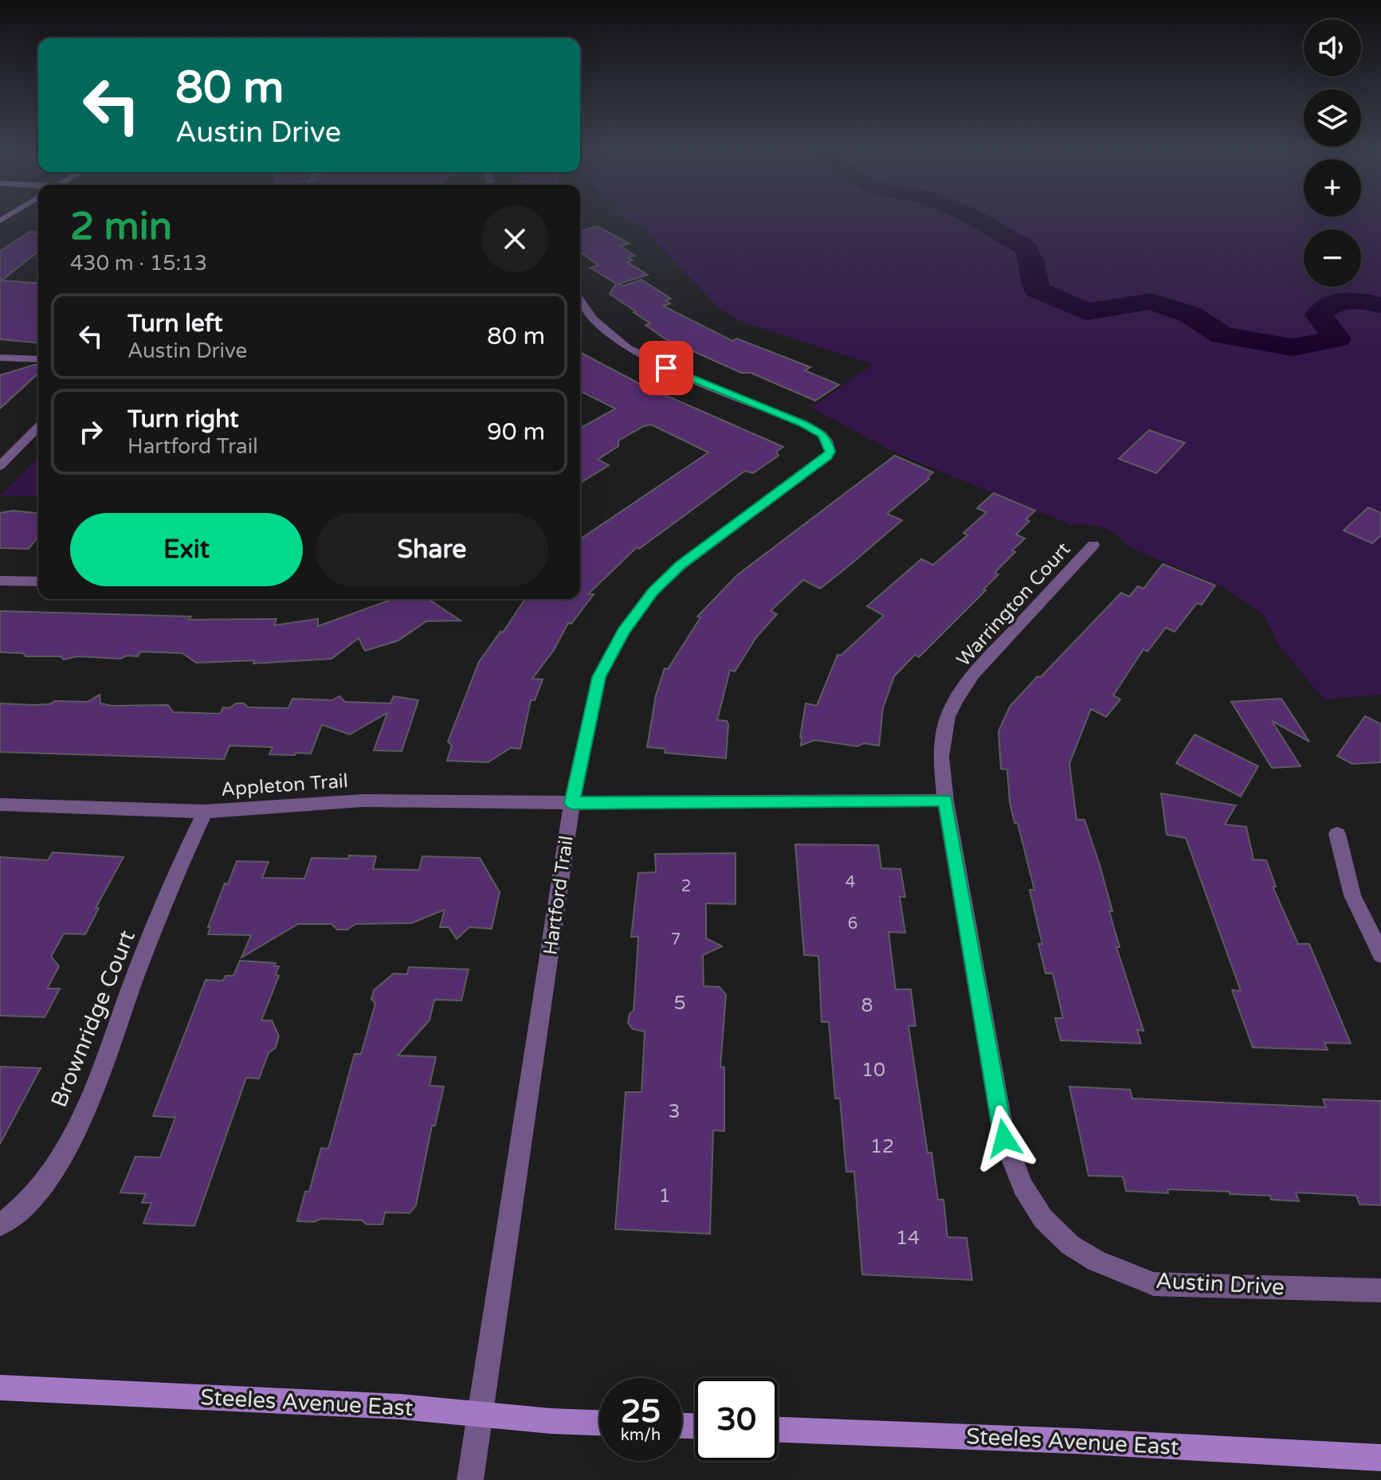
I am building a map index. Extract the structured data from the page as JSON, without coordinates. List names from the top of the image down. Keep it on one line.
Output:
{"streets":{"main road":["Steeles Avenue East"],"street":["Warrington Court","Appleton Trail","Hartford Trail","Brownridge Court","Austin Drive"]},"crossings":[["Warrington Court","Austin Drive"],["Appleton Trail","Hartford Trail"],["Appleton Trail","Brownridge Court"],["Hartford Trail","Steeles Avenue East"]],"house_numbers":["4","2","6","7","5","8","10","3","12","1","14"],"page":{"map_buttons":["+","−"],"turn":["80 m","Austin Drive"],"heading":["2 min","430 m · 15:13"],"list":[{"name":"Turn left","note":"Austin Drive","value":"80 m"},{"name":"Turn right","note":"Hartford Trail","value":"90 m"}],"buttons":["Exit","Share"],"speed":"25 km/h","limit":"30"}}
